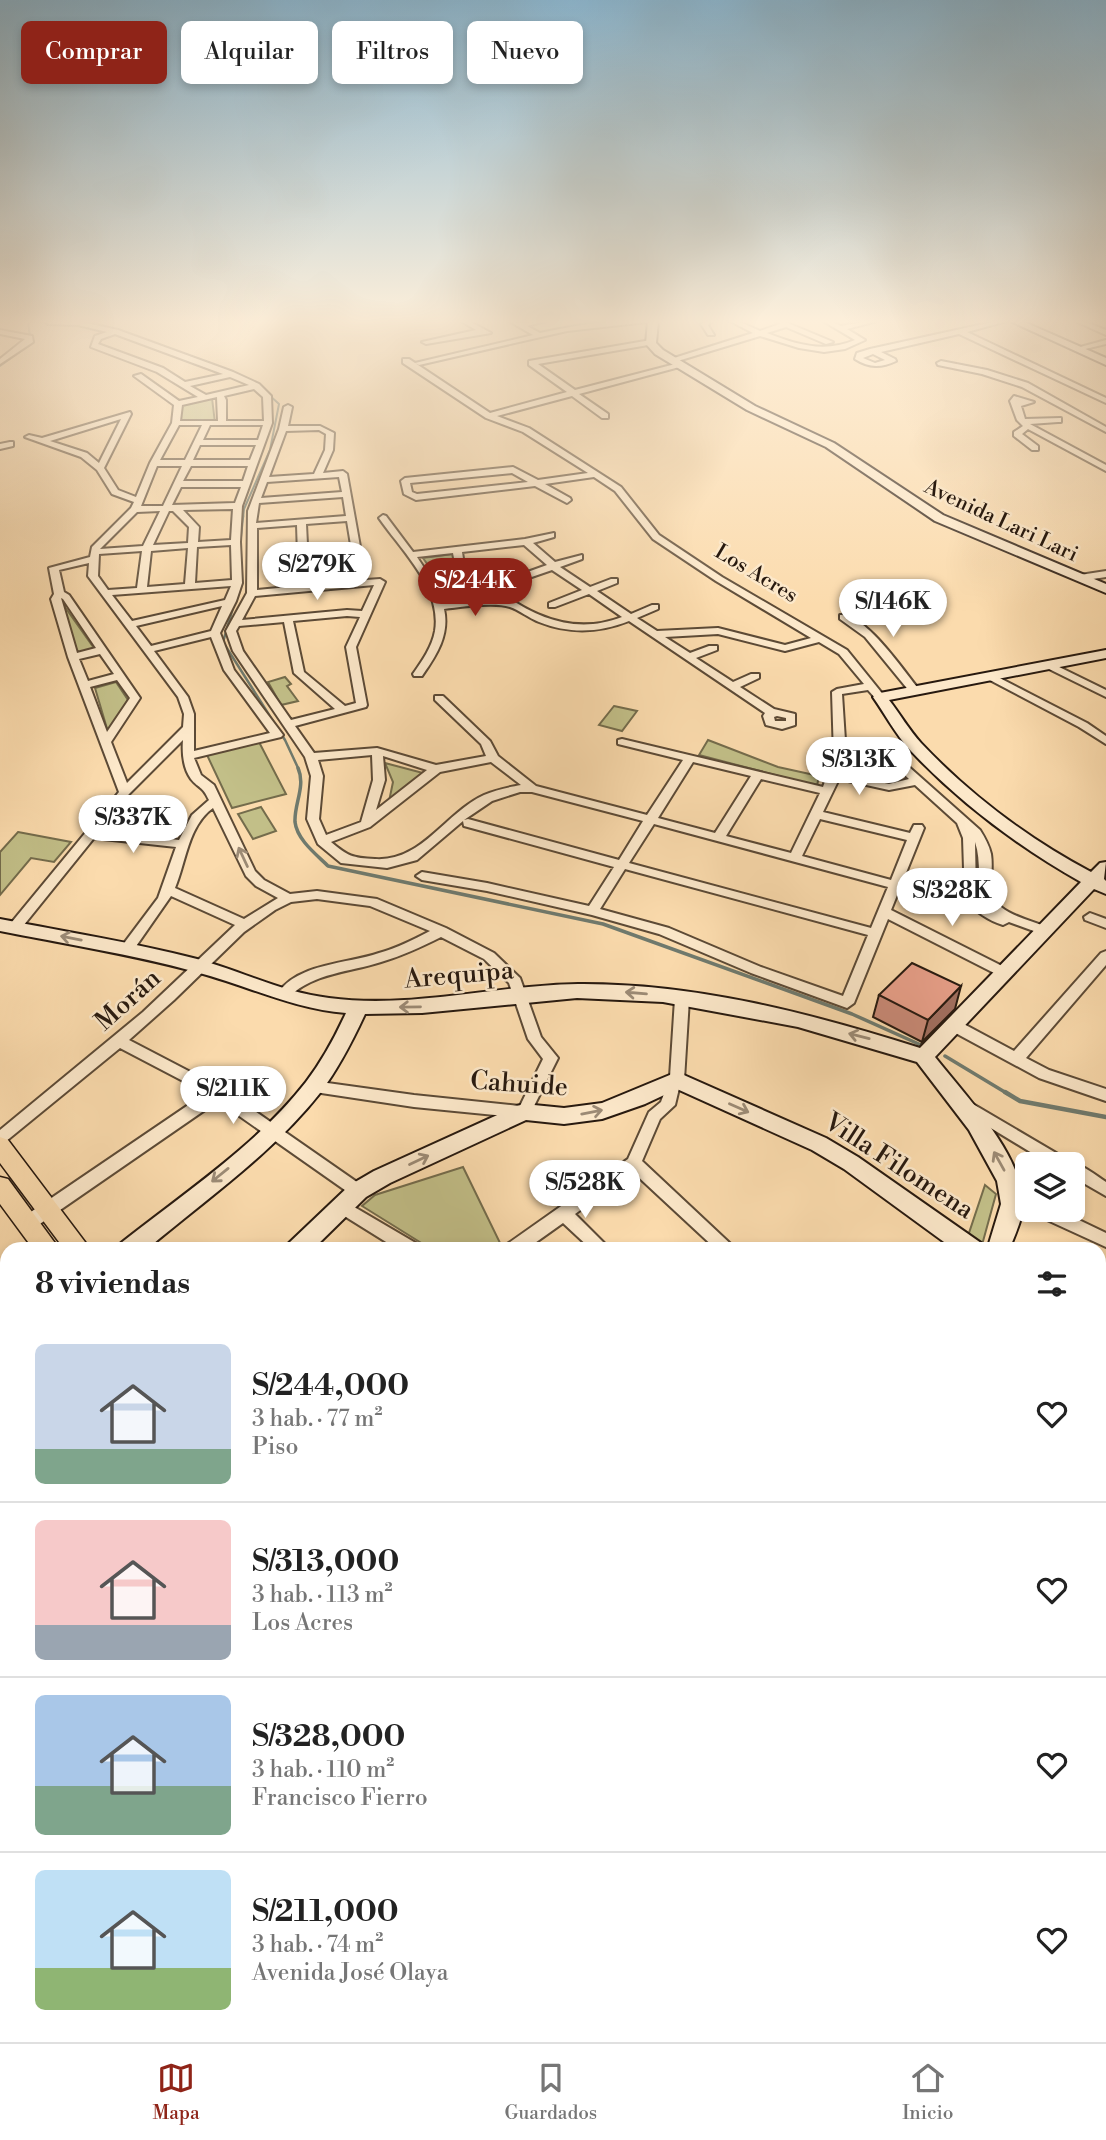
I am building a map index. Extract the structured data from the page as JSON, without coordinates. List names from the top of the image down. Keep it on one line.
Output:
{"streets":{"street":["Avenida Lari Lari","Los Acres","Arequipa","Morán","Cahuide","Villa Filomena"]},"crossings":[["Arequipa","Morán"],["Cahuide","Villa Filomena"]],"page":{"chip":["Comprar","Alquilar","Filtros","Nuevo"],"price":["S/279K","S/244K","S/146K","S/313K","S/337K","S/328K","S/211K","S/528K"],"heading":"8 viviendas","list":[{"name":"S/244,000","note":"3 hab. · 77 m² · Piso"},{"name":"S/313,000","note":"3 hab. · 113 m² · Los Acres"},{"name":"S/328,000","note":"3 hab. · 110 m² · Francisco Fierro"},{"name":"S/211,000","note":"3 hab. · 74 m² · Avenida José Olaya"}],"tabs":["Mapa","Guardados","Inicio"]}}
